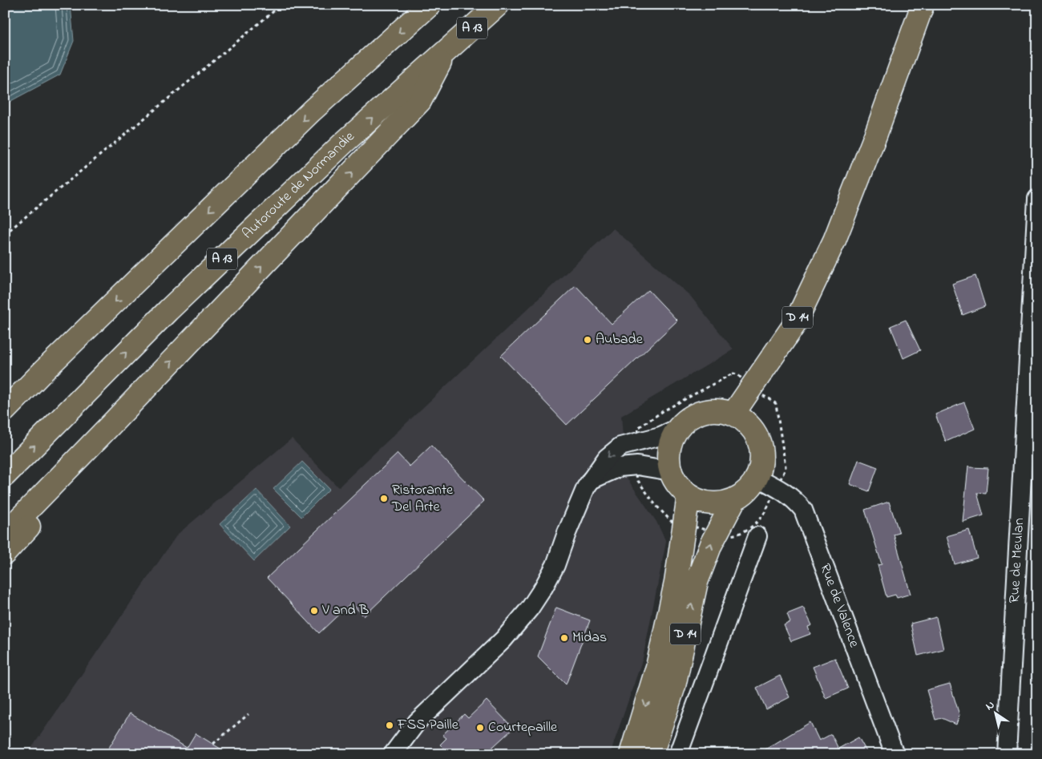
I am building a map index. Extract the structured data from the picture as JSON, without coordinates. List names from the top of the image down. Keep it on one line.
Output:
{"streets":{"main road":["A 13","Autoroute de Normandie","D 14"],"street":["Rue de Meulan","Rue de Valence"]},"crossings":[["D 14","Rue de Valence"]],"places":["Aubade","Ristorante Del Arte","V and B","Midas","FSS Paille","Courtepaille"],"north":"top left"}
